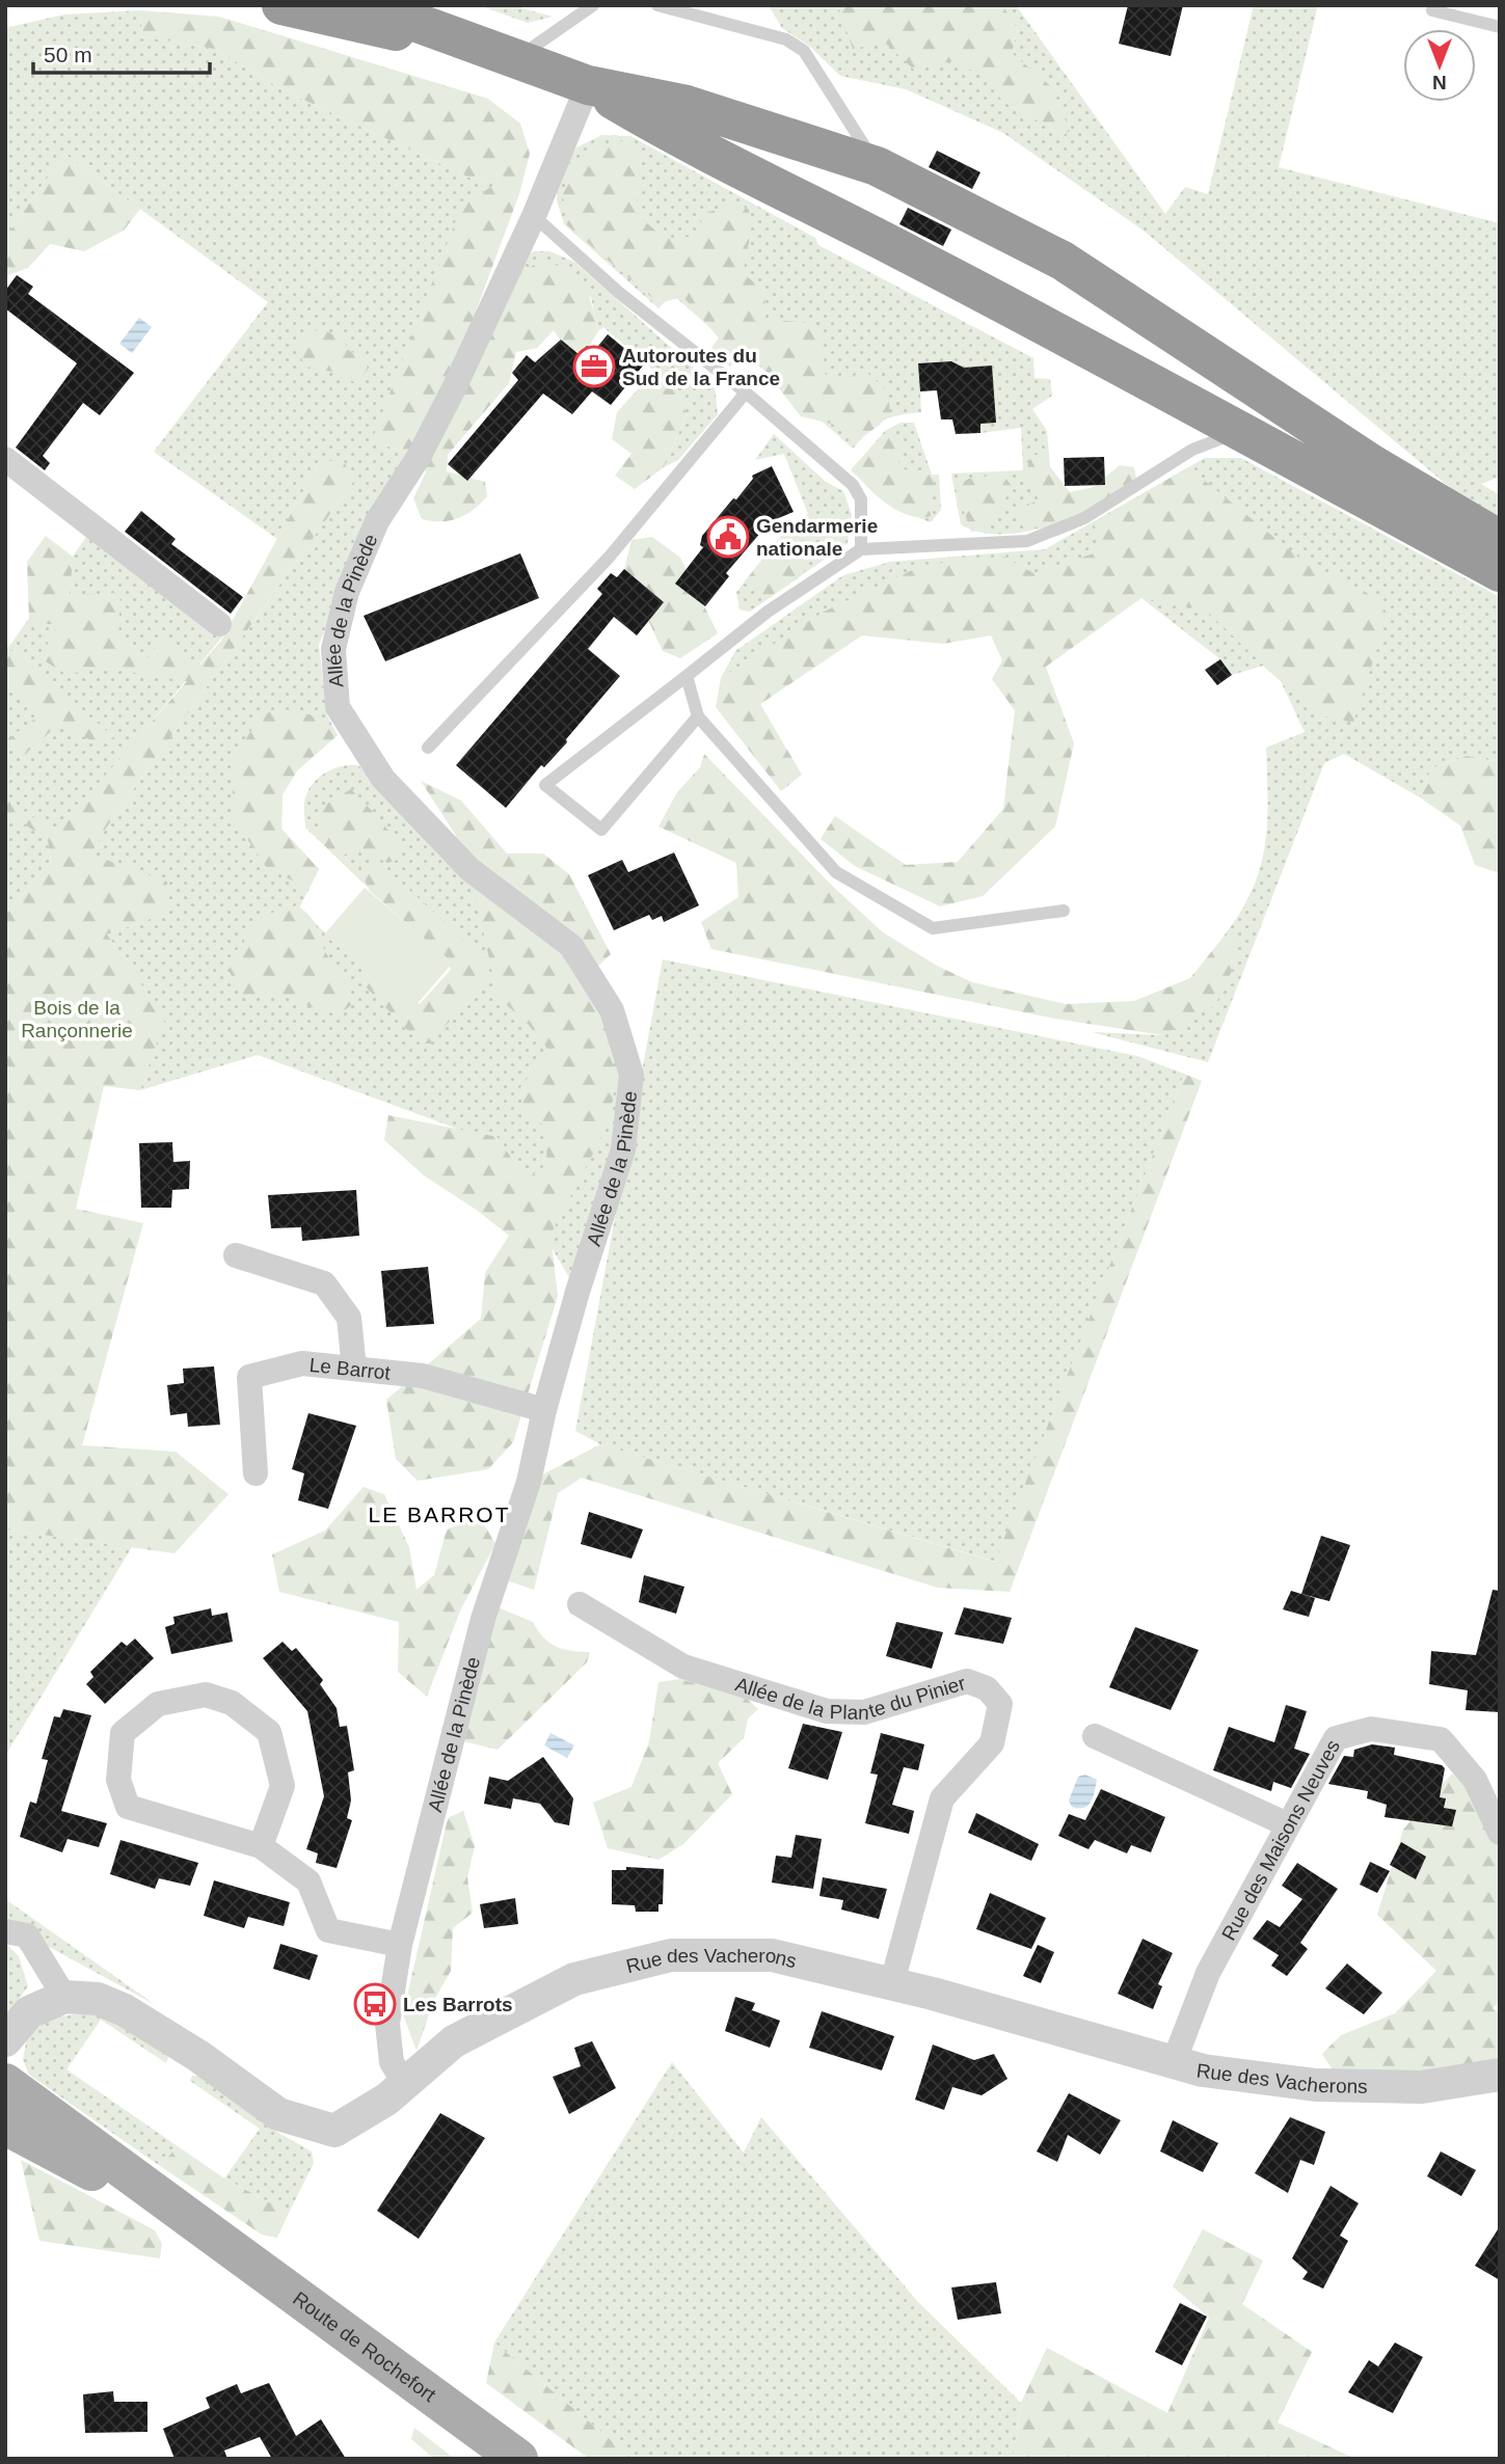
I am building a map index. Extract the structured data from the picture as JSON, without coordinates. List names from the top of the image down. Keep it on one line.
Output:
{"streets":{"main road":["Route de Rochefort"],"street":["Allée de la Pinède","Le Barrot","Allée de la Plante du Pinier","Rue des Maisons Neuves","Rue des Vacherons"]},"crossings":[["Allée de la Pinède","Le Barrot"],["Allée de la Pinède","Rue des Vacherons"],["Allée de la Plante du Pinier","Rue des Vacherons"],["Rue des Maisons Neuves","Rue des Vacherons"]],"districts":["LE BARROT"],"parks":["Bois de la Rançonnerie"],"places":{"office":["Autoroutes du Sud de la France"],"public building":["Gendarmerie nationale"],"bus stop":["Les Barrots"]},"scale_bar":"50 m","north":"bottom"}
